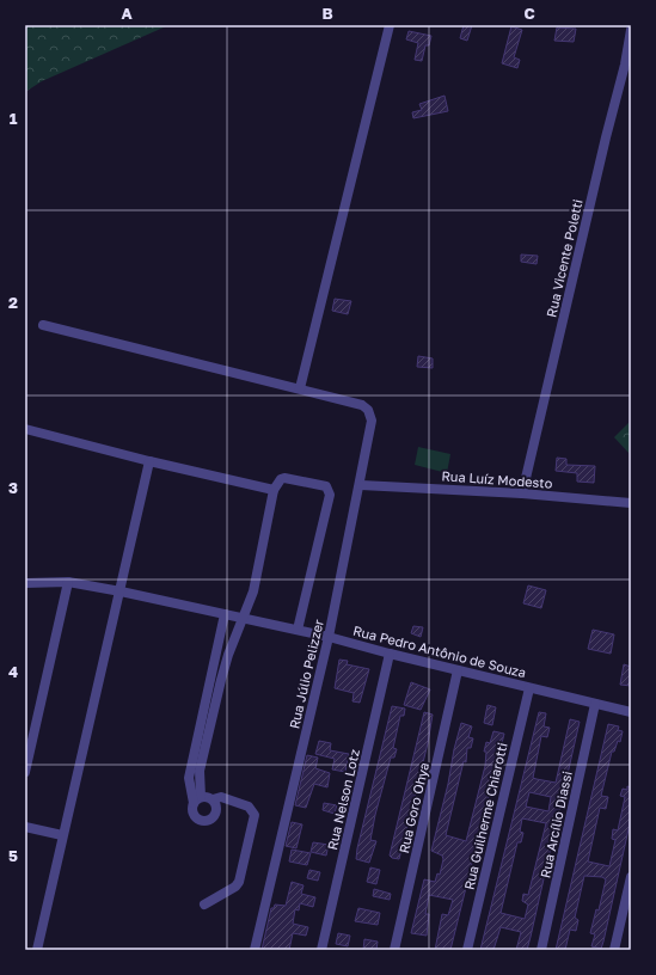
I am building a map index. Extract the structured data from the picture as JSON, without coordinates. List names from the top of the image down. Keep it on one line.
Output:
{"streets":{"street":["Rua Vicente Poletti","Rua Luíz Modesto","Rua Pedro Antônio de Souza","Rua Júlio Pelizzer","Rua Nelson Lotz","Rua Goro Ohya","Rua Guilherme Chiarotti","Rua Arcílio Diassi"]},"crossings":[["Rua Vicente Poletti","Rua Luíz Modesto"],["Rua Luíz Modesto","Rua Júlio Pelizzer"],["Rua Pedro Antônio de Souza","Rua Júlio Pelizzer"],["Rua Pedro Antônio de Souza","Rua Nelson Lotz"],["Rua Pedro Antônio de Souza","Rua Goro Ohya"],["Rua Pedro Antônio de Souza","Rua Guilherme Chiarotti"],["Rua Pedro Antônio de Souza","Rua Arcílio Diassi"]],"grid":{"columns":["A","B","C"],"rows":["1","2","3","4","5"]}}
